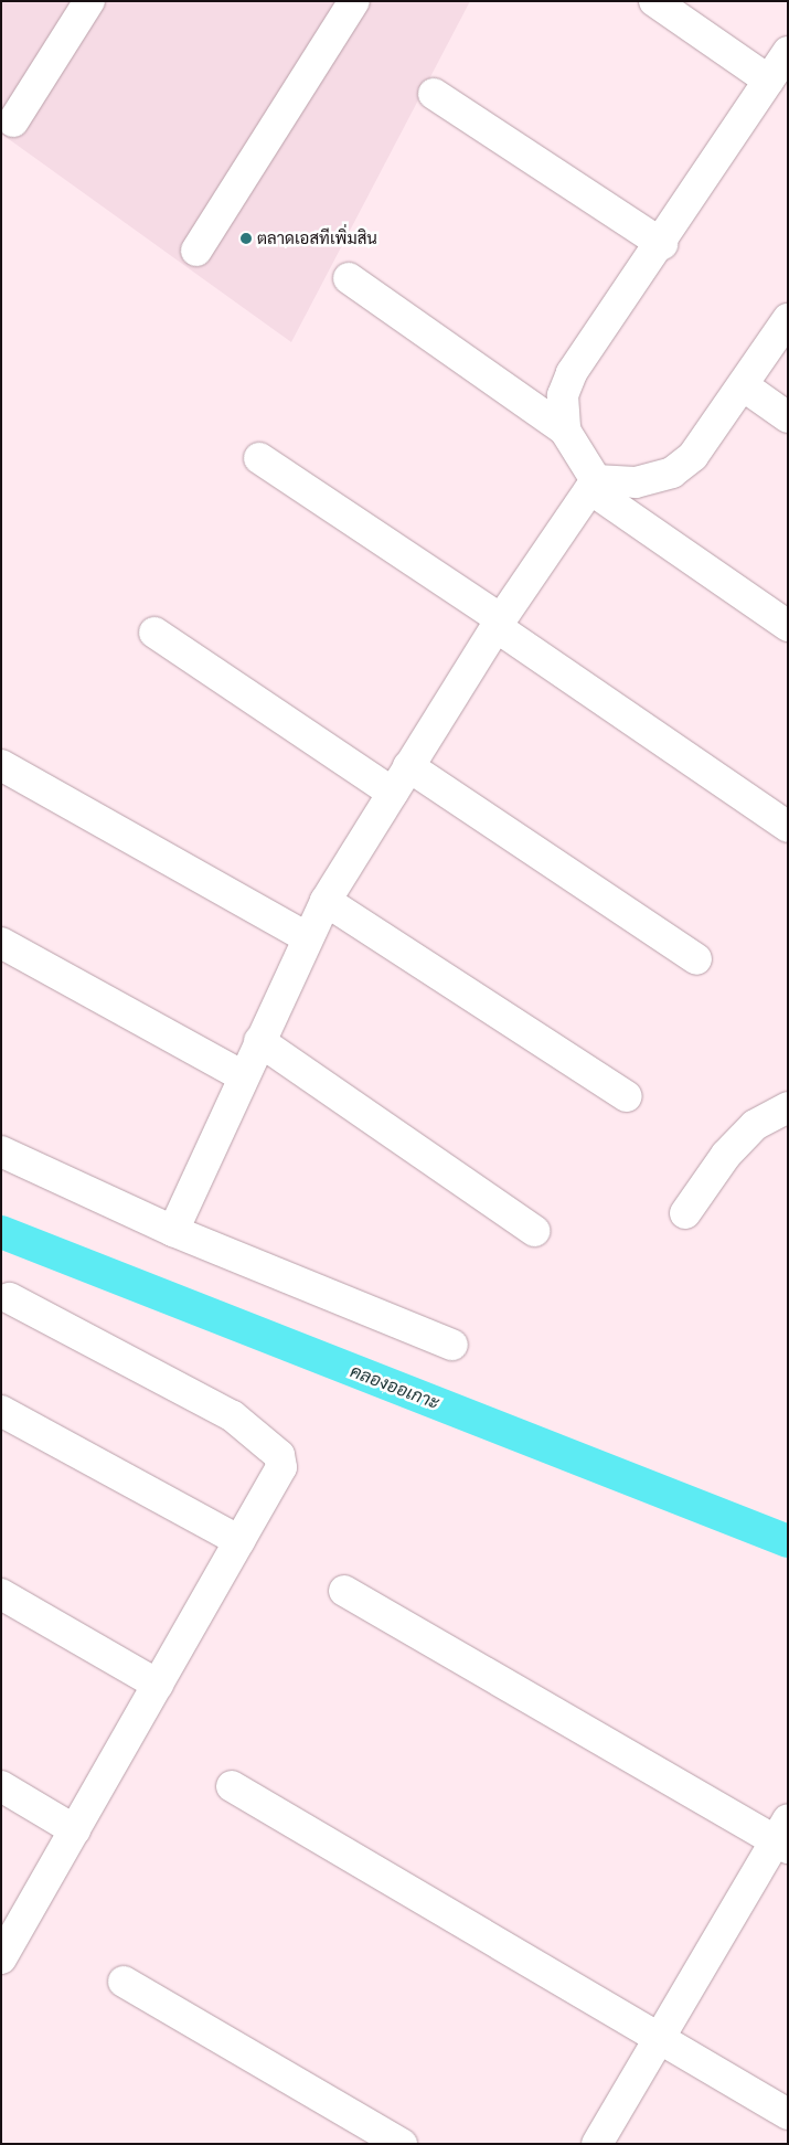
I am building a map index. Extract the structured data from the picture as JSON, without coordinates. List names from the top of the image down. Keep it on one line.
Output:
{"water":["คลองออเกาะ"],"places":["ตลาดเอสทีเพิ่มสิน"]}
